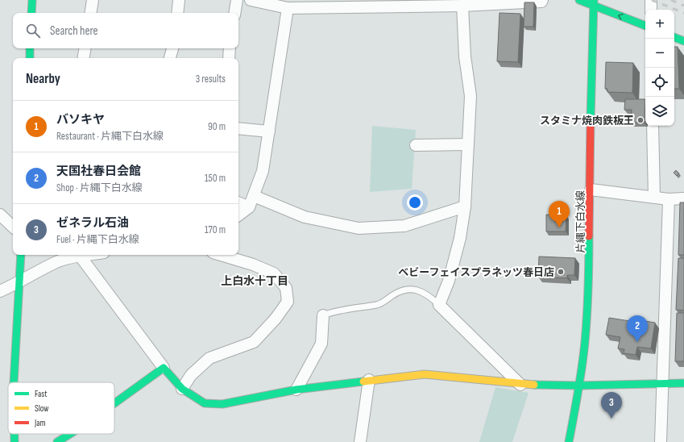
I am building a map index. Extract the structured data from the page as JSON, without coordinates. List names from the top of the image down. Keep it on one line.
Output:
{"streets":{"street":["片縄下白水線"]},"districts":["上白水十丁目"],"places":["スタミナ焼肉鉄板王","ベビーフェイスプラネッツ春日店"],"legend":["Fast","Slow","Jam"],"page":{"map_buttons":["+","−"],"search":"Search here","heading":["Nearby","3 results"],"list":[{"mark":"1","name":"バソキヤ","note":"Restaurant · 片縄下白水線","value":"90 m"},{"mark":"2","name":"天国社春日会館","note":"Shop · 片縄下白水線","value":"150 m"},{"mark":"3","name":"ゼネラル石油","note":"Fuel · 片縄下白水線","value":"170 m"}],"pins":["1","2","3"]}}
